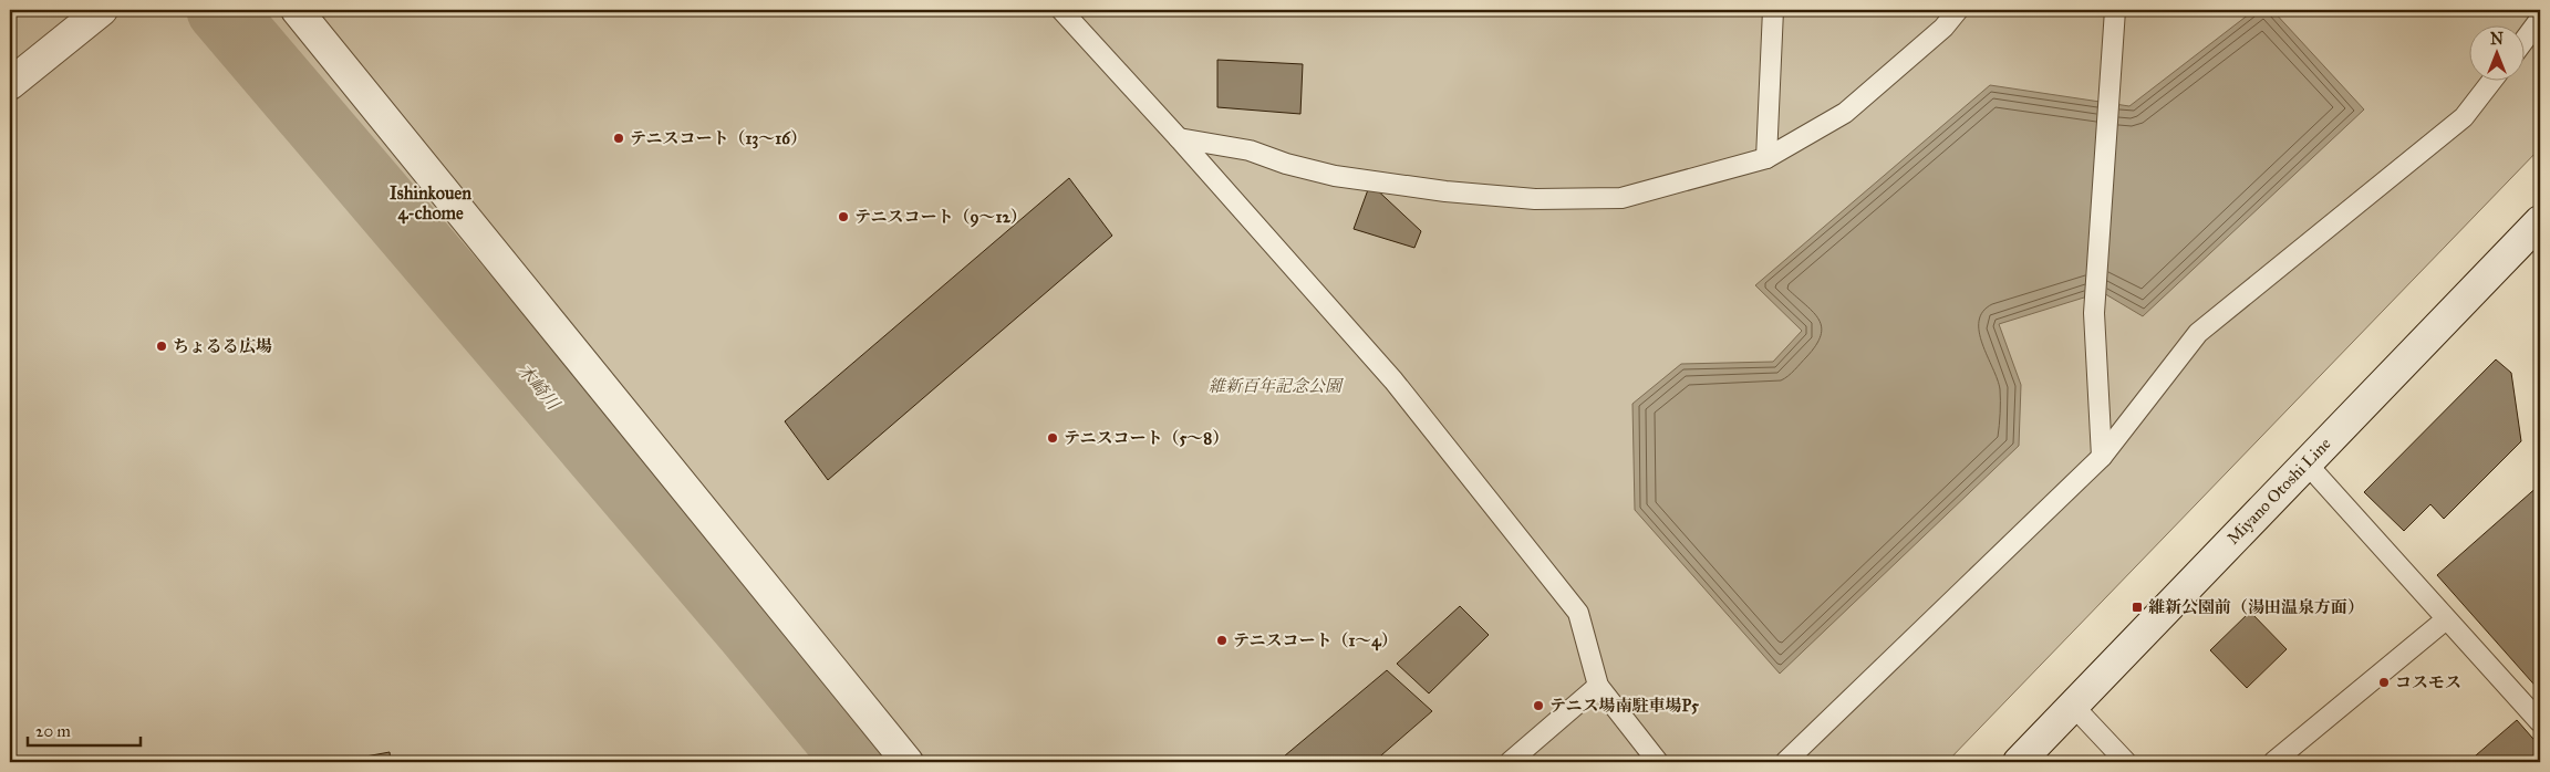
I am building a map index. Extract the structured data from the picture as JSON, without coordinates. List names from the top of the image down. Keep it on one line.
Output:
{"streets":{"street":["Miyano Otoshi Line"]},"districts":["Ishinkouen 4-chome"],"water":["木崎川"],"parks":["維新百年記念公園"],"places":{"other":["テニスコート（13～16）","テニスコート（9～12）","ちょるる広場","テニスコート（5～8）","テニスコート（1～4）","コスモス","テニス場南駐車場P5"],"transit":["維新公園前（湯田温泉方面）"]},"scale_bar":"20 m","north":"top"}
